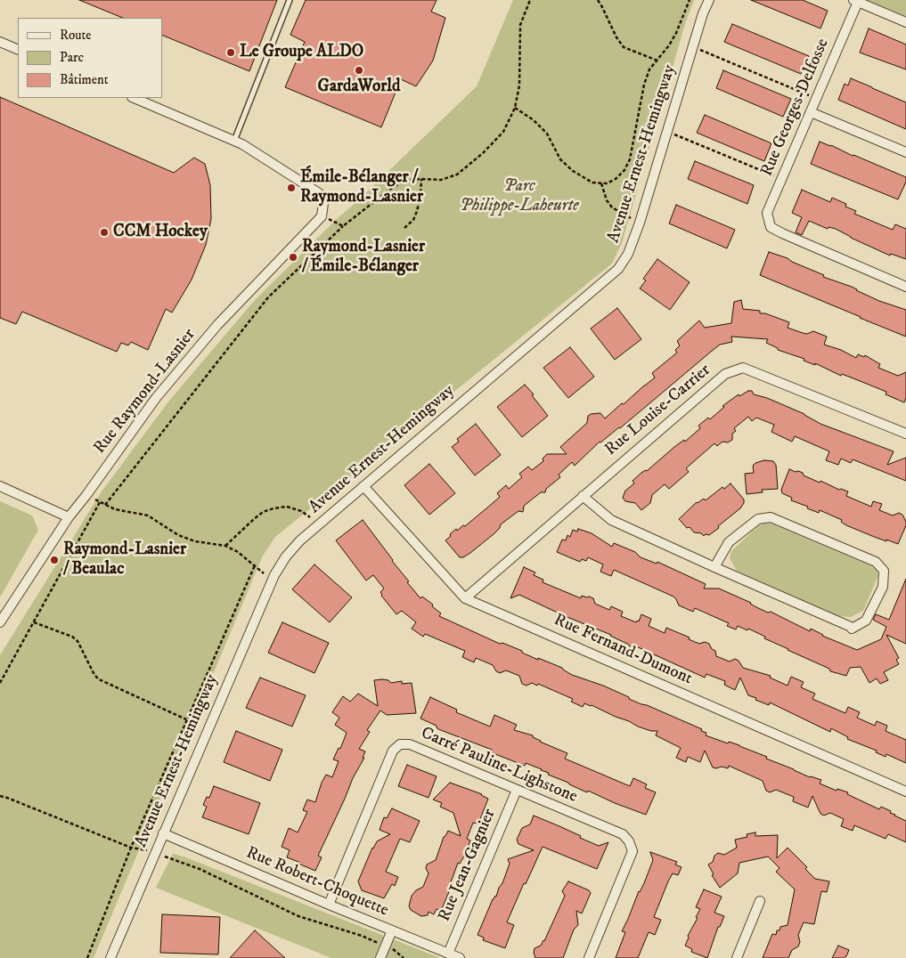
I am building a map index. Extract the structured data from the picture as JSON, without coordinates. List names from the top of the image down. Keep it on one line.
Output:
{"streets":{"street":["Rue Georges-Delfosse","Avenue Ernest-Hemingway","Rue Raymond-Lasnier","Rue Louise-Carrier","Rue Fernand-Dumont","Carré Pauline-Lighstone","Rue Jean-Gagnier","Rue Robert-Choquette"]},"crossings":[["Avenue Ernest-Hemingway","Rue Fernand-Dumont"],["Avenue Ernest-Hemingway","Rue Robert-Choquette"],["Rue Louise-Carrier","Rue Fernand-Dumont"],["Carré Pauline-Lighstone","Rue Jean-Gagnier"],["Carré Pauline-Lighstone","Rue Robert-Choquette"],["Rue Jean-Gagnier","Rue Robert-Choquette"]],"parks":["Parc Philippe-Laheurte"],"places":["Le Groupe ALDO","GardaWorld","Émile-Bélanger / Raymond-Lasnier","CCM Hockey","Raymond-Lasnier / Émile-Bélanger","Raymond-Lasnier / Beaulac"],"legend":["Route","Parc","Bâtiment"]}
